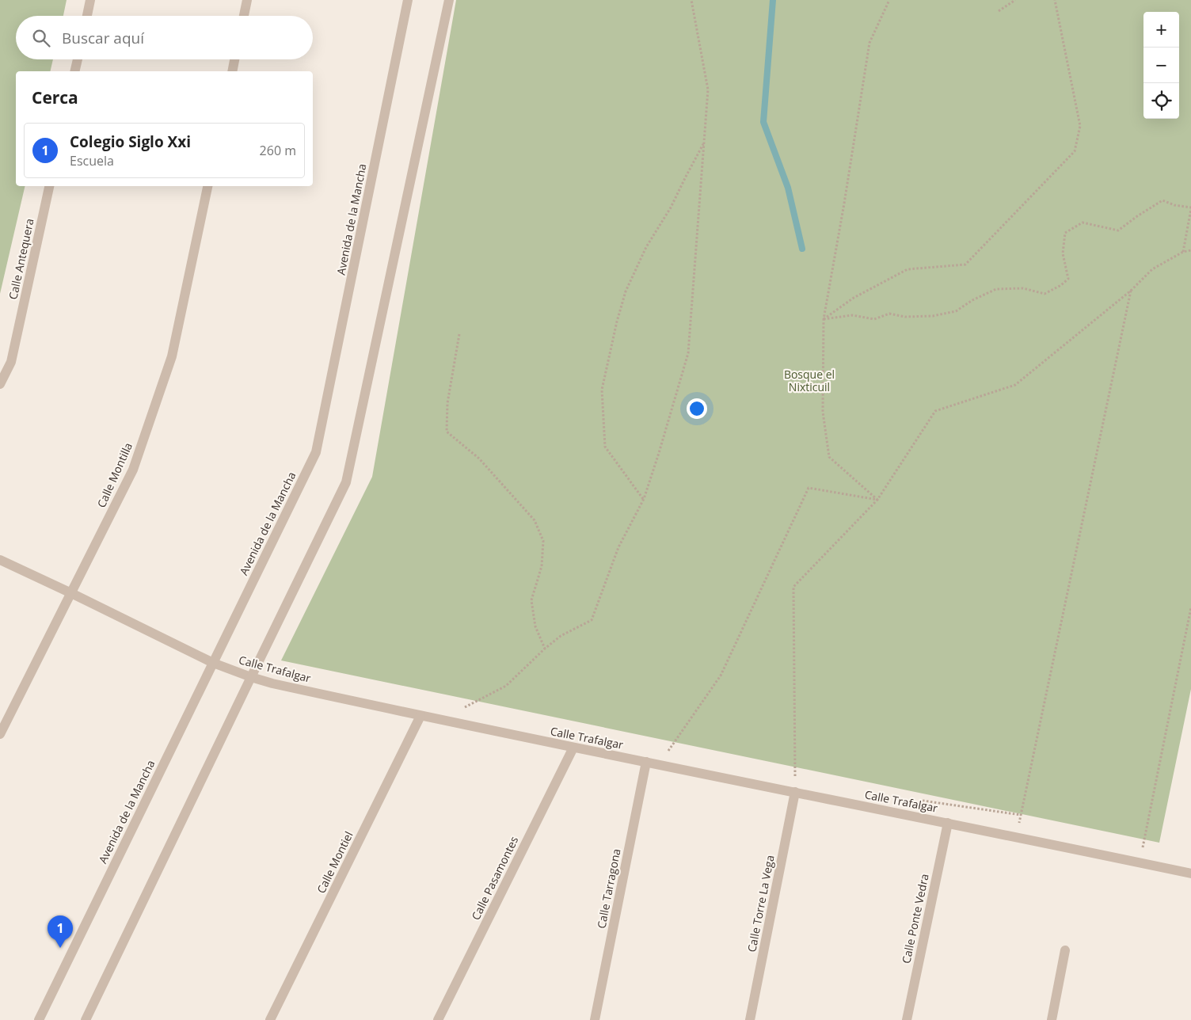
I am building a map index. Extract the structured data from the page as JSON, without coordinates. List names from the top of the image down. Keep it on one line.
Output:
{"streets":{"street":["Avenida de la Mancha","Calle Antequera","Calle Montilla","Calle Trafalgar","Calle Montiel","Calle Pasamontes","Calle Tarragona","Calle Torre La Vega","Calle Ponte Vedra"]},"crossings":[["Avenida de la Mancha","Calle Trafalgar"],["Calle Montilla","Calle Trafalgar"],["Calle Trafalgar","Calle Montiel"],["Calle Trafalgar","Calle Pasamontes"],["Calle Trafalgar","Calle Tarragona"],["Calle Trafalgar","Calle Torre La Vega"],["Calle Trafalgar","Calle Ponte Vedra"]],"parks":["Bosque el Nixticuil"],"page":{"map_buttons":["+","−"],"search":"Buscar aquí","heading":"Cerca","list":[{"mark":"1","name":"Colegio Siglo Xxi","note":"Escuela","value":"260 m"}],"pins":"1"}}
